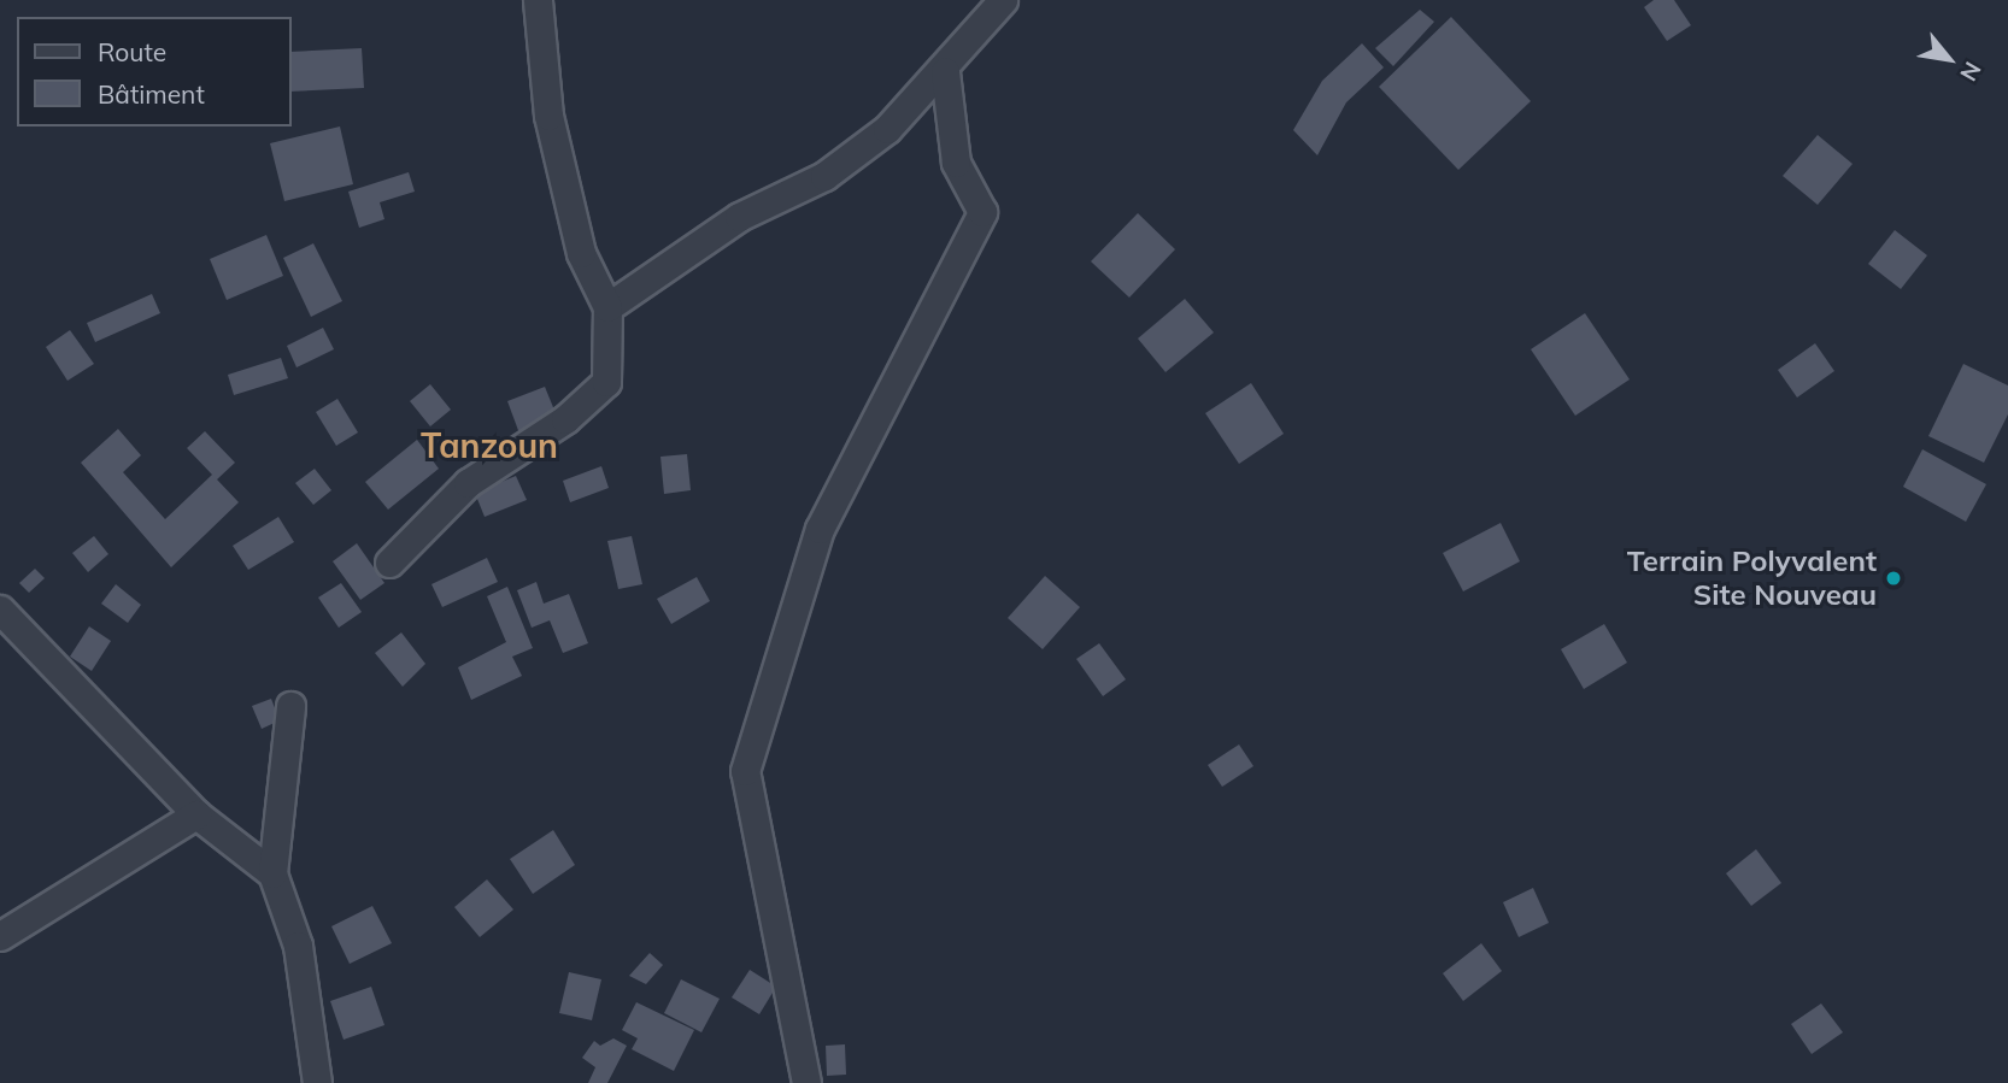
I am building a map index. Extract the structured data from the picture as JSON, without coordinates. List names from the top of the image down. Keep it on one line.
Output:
{"districts":["Tanzoun"],"places":["Terrain Polyvalent Site Nouveau"],"legend":["Route","Bâtiment"],"north":"bottom right"}
